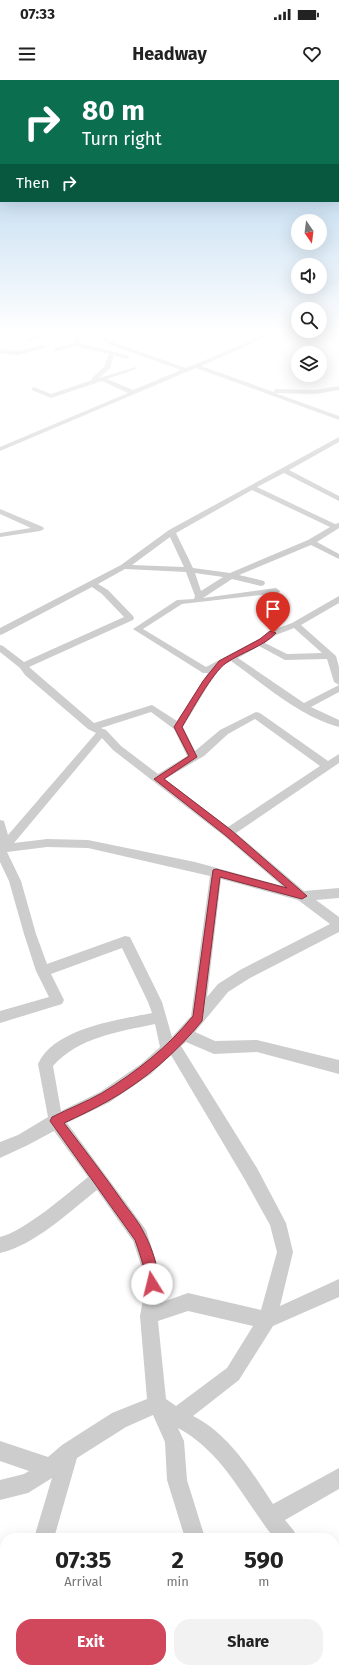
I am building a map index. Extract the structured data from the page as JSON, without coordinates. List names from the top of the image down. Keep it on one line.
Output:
{"north":"bottom","page":{"status":"07:33","header":"Headway","turn":["80 m","Turn right"],"then":"Then","eta":["07:35","Arrival","2","min","590","m"],"buttons":["Exit","Share"]}}
